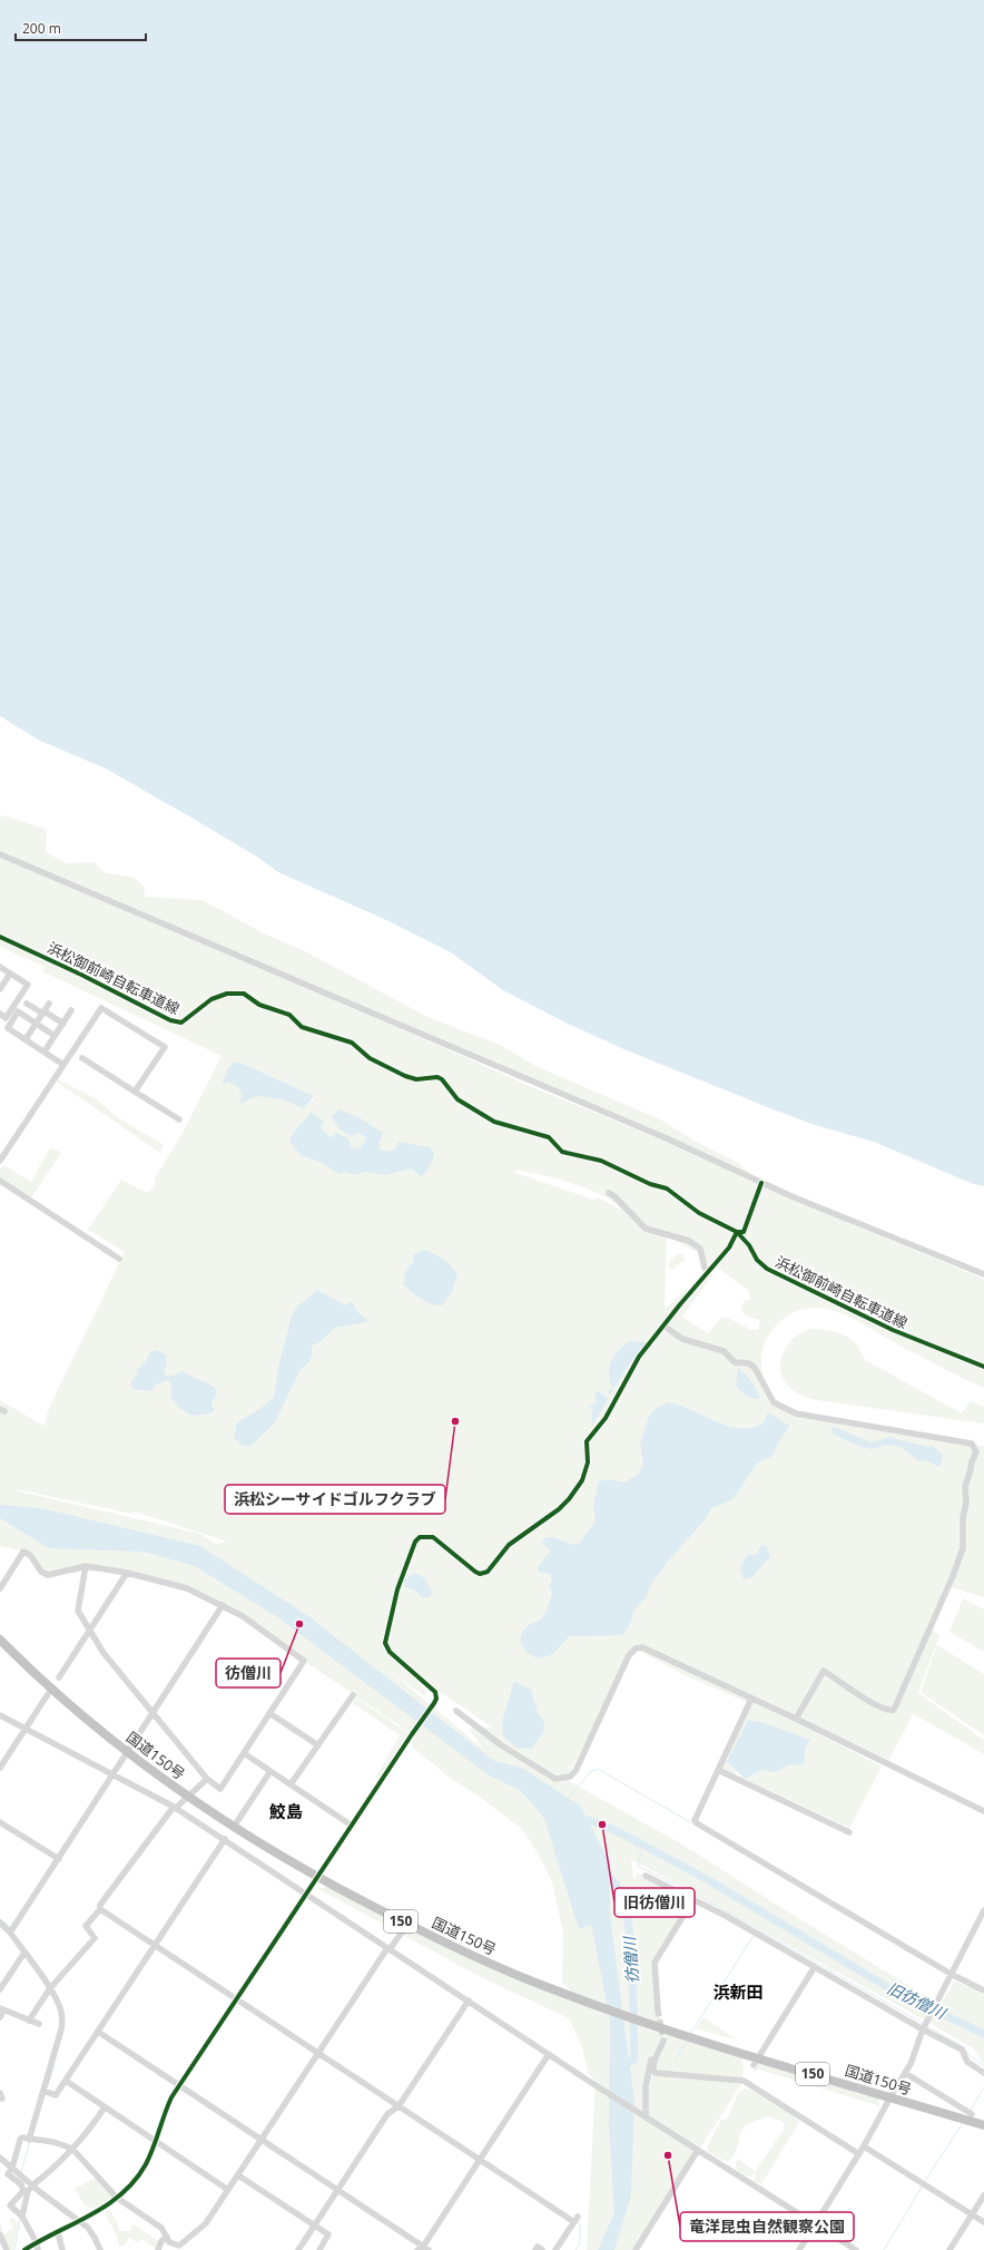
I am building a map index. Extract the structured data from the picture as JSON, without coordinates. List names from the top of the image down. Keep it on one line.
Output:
{"streets":{"highway":["国道150号","150"],"cycle path":["浜松御前崎自転車道線"]},"districts":["鮫島","浜新田"],"water":["彷僧川","旧彷僧川"],"places":["浜松シーサイドゴルフクラブ","彷僧川","旧彷僧川","竜洋昆虫自然観察公園"],"scale_bar":"200 m"}
